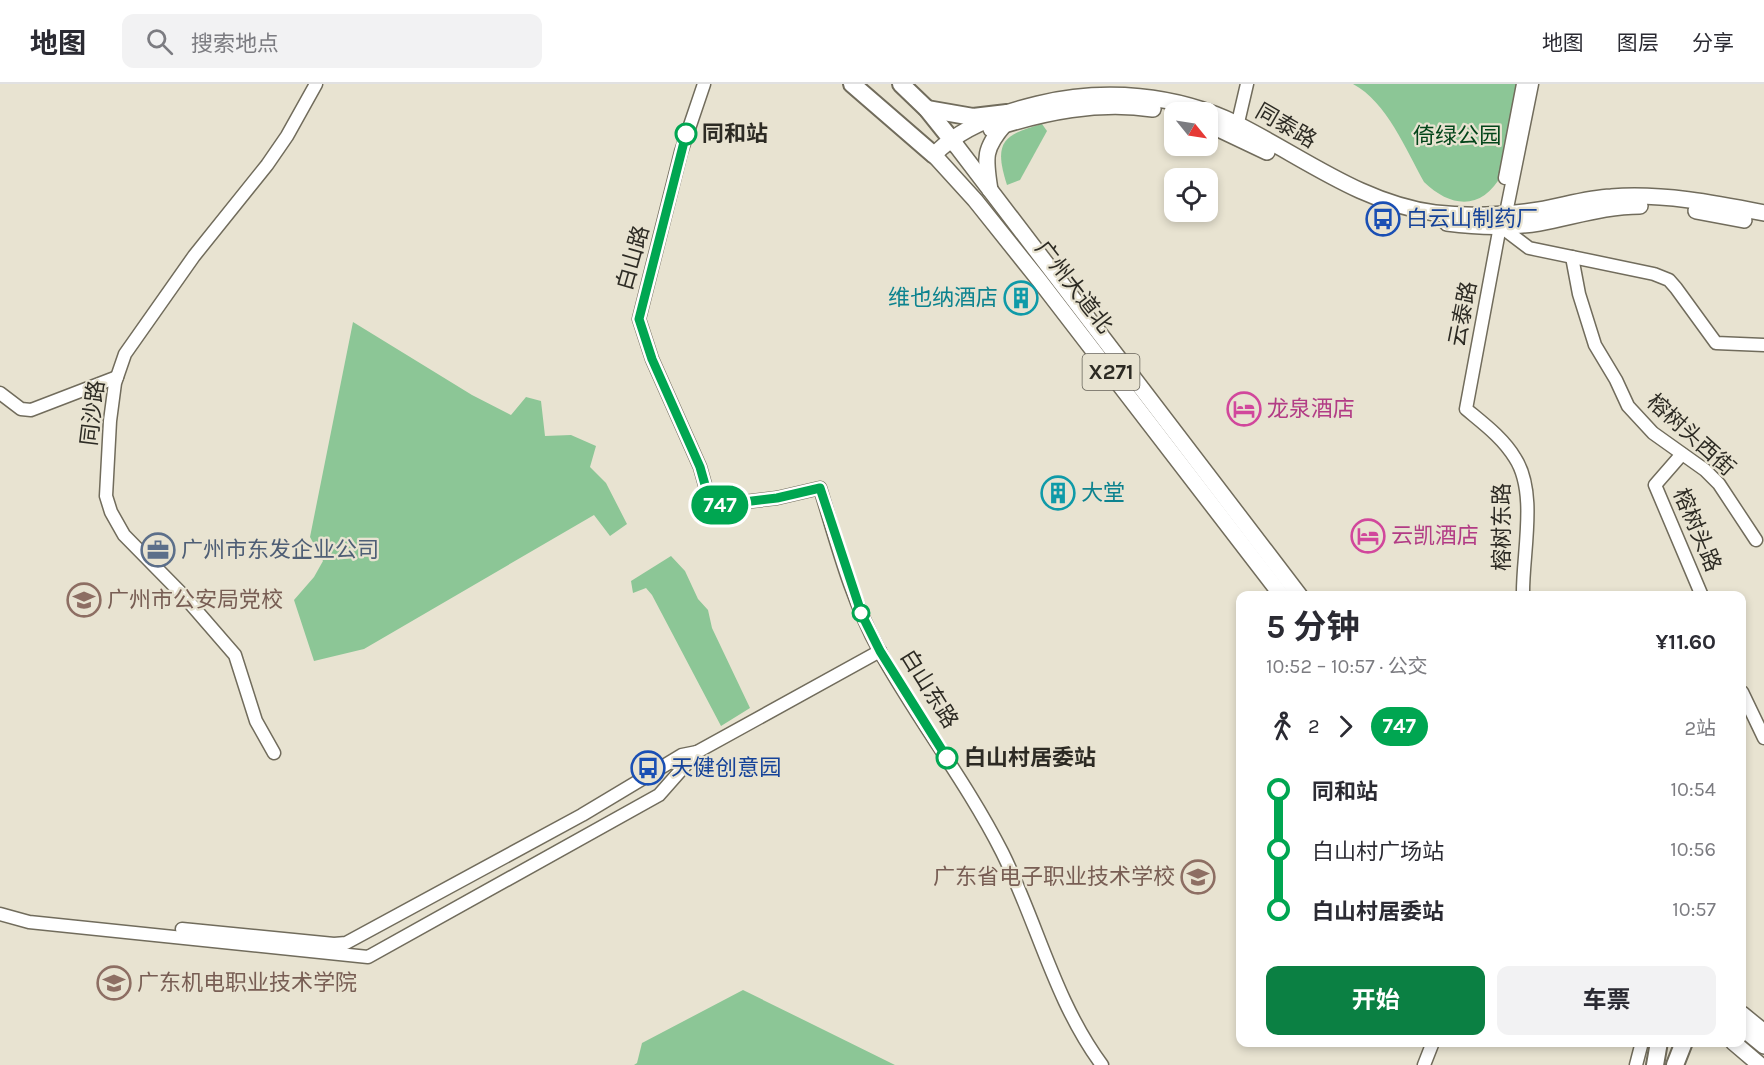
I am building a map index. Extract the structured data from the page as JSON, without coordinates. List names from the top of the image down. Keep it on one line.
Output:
{"streets":{"highway":["广州大道北","X271"],"main road":["同泰路"],"street":["白山路","云泰路","同沙路","榕树头西街","榕树东路","榕树头路","白山东路"]},"crossings":[["同泰路","广州大道北"],["同泰路","云泰路"],["白山路","白山东路"],["云泰路","榕树东路"],["榕树头西街","榕树头路"]],"parks":["倚绿公园"],"places":{"other":["同和站","白山村居委站"],"bus stop":["白云山制药厂","天健创意园"],"building":["维也纳酒店","大堂"],"hotel":["龙泉酒店","云凯酒店"],"office":["广州市东发企业公司"],"school or university":["广州市公安局党校","广东省电子职业技术学校","广东机电职业技术学院"]},"lines":["bus line 747"],"north":"bottom right","page":{"header":"地图","search":"搜索地点","nav":["地图","图层","分享"],"on_map":"747","heading":["5 分钟","10:52 – 10:57 · 公交","¥11.60"],"legs":["2","747","2站"],"list":[{"name":"同和站","value":"10:54"},{"name":"白山村广场站","value":"10:56"},{"name":"白山村居委站","value":"10:57"}],"buttons":["开始","车票"]}}
